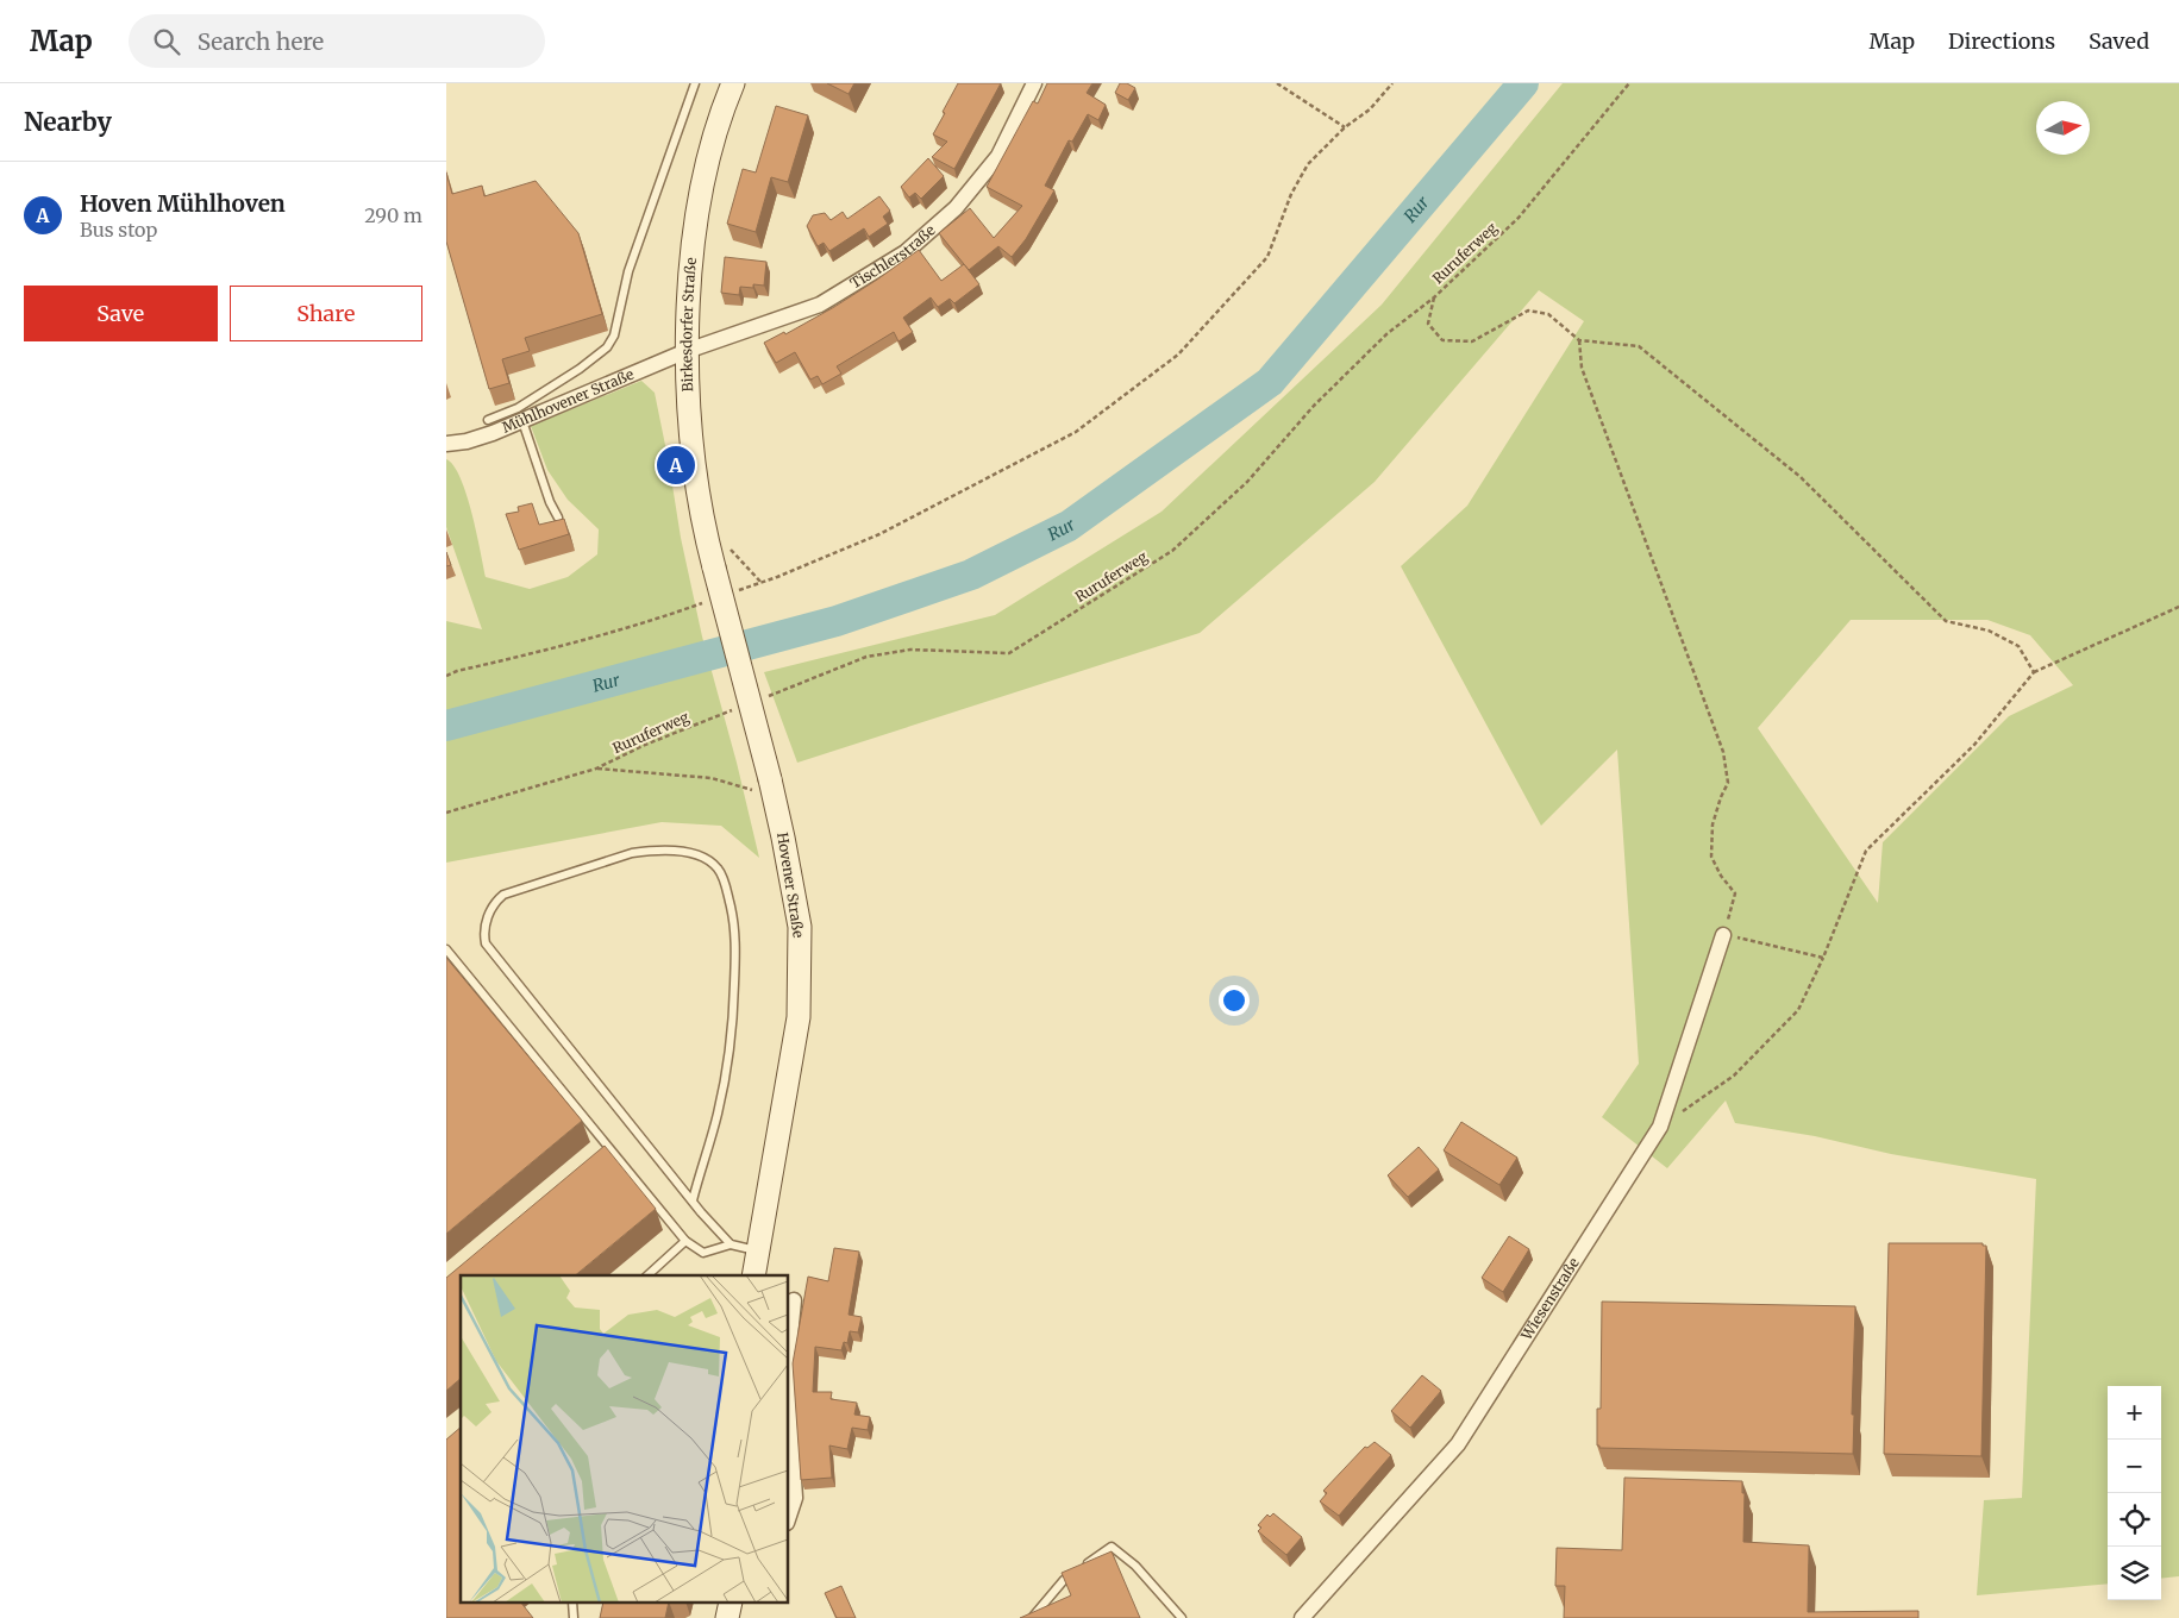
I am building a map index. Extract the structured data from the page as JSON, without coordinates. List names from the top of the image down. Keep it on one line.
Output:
{"streets":{"main road":["Birkesdorfer Straße","Hovener Straße"],"street":["Tischlerstraße","Mühlhovener Straße","Wiesenstraße"],"path":["Ruruferweg"]},"crossings":[["Tischlerstraße","Birkesdorfer Straße"],["Tischlerstraße","Mühlhovener Straße"],["Birkesdorfer Straße","Mühlhovener Straße"],["Birkesdorfer Straße","Hovener Straße"]],"water":["Rur"],"north":"right","page":{"header":"Map","search":"Search here","nav":["Map","Directions","Saved"],"heading":"Nearby","list":[{"mark":"A","name":"Hoven Mühlhoven","note":"Bus stop","value":"290 m"}],"buttons":["Save","Share"],"pins":"A","map_buttons":["+","−"]}}
